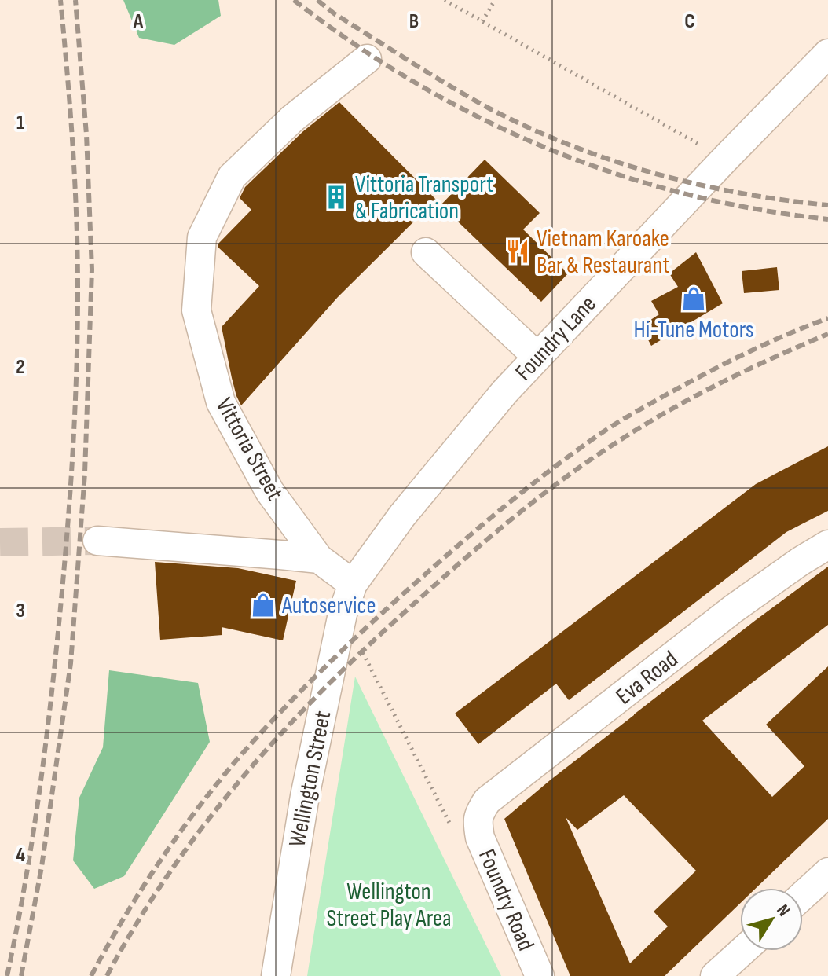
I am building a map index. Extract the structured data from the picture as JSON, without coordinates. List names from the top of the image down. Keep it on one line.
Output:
{"streets":{"street":["Foundry Lane","Vittoria Street","Eva Road","Wellington Street","Foundry Road"]},"crossings":[["Foundry Lane","Wellington Street"],["Eva Road","Foundry Road"]],"parks":["Wellington Street Play Area"],"places":{"building":["Vittoria Transport & Fabrication"],"restaurant":["Vietnam Karoake Bar & Restaurant"],"shop":["Hi-Tune Motors","Autoservice"]},"north":"top right","grid":{"columns":["A","B","C"],"rows":["1","2","3","4"]}}
